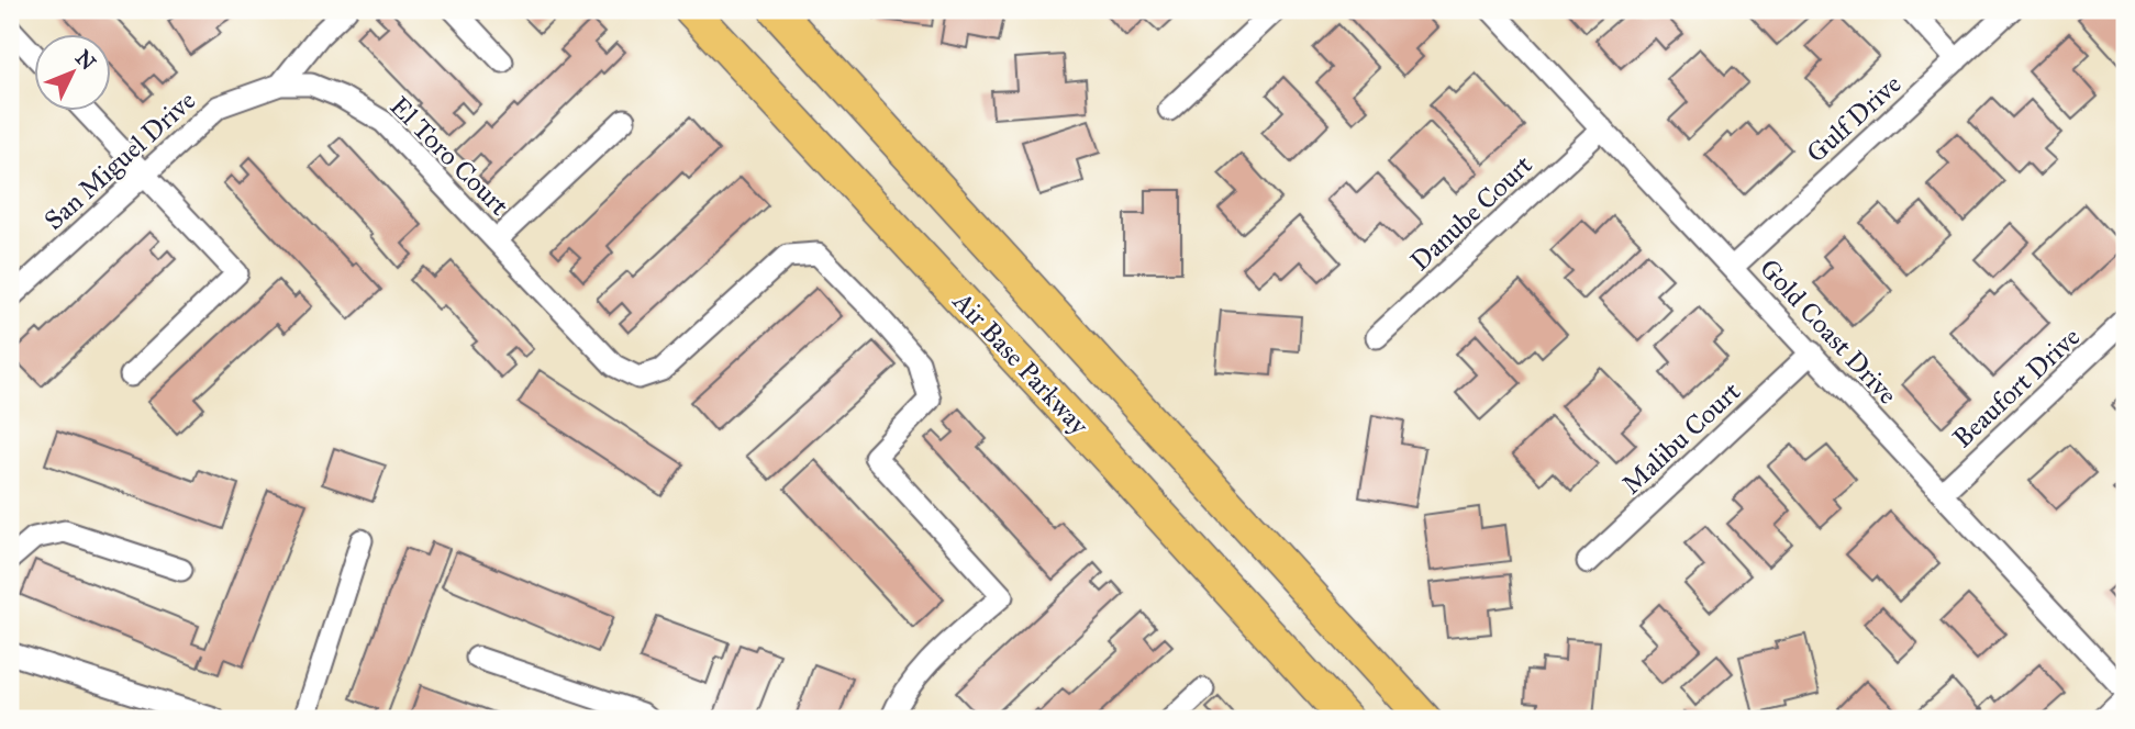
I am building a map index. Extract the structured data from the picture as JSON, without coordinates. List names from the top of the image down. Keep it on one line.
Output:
{"streets":{"main road":["Air Base Parkway"],"street":["Gulf Drive","El Toro Court","San Miguel Drive","Danube Court","Gold Coast Drive","Beaufort Drive","Malibu Court"]},"crossings":[["Gulf Drive","Gold Coast Drive"],["El Toro Court","San Miguel Drive"],["Danube Court","Gold Coast Drive"],["Gold Coast Drive","Beaufort Drive"],["Gold Coast Drive","Malibu Court"]],"north":"top right"}
